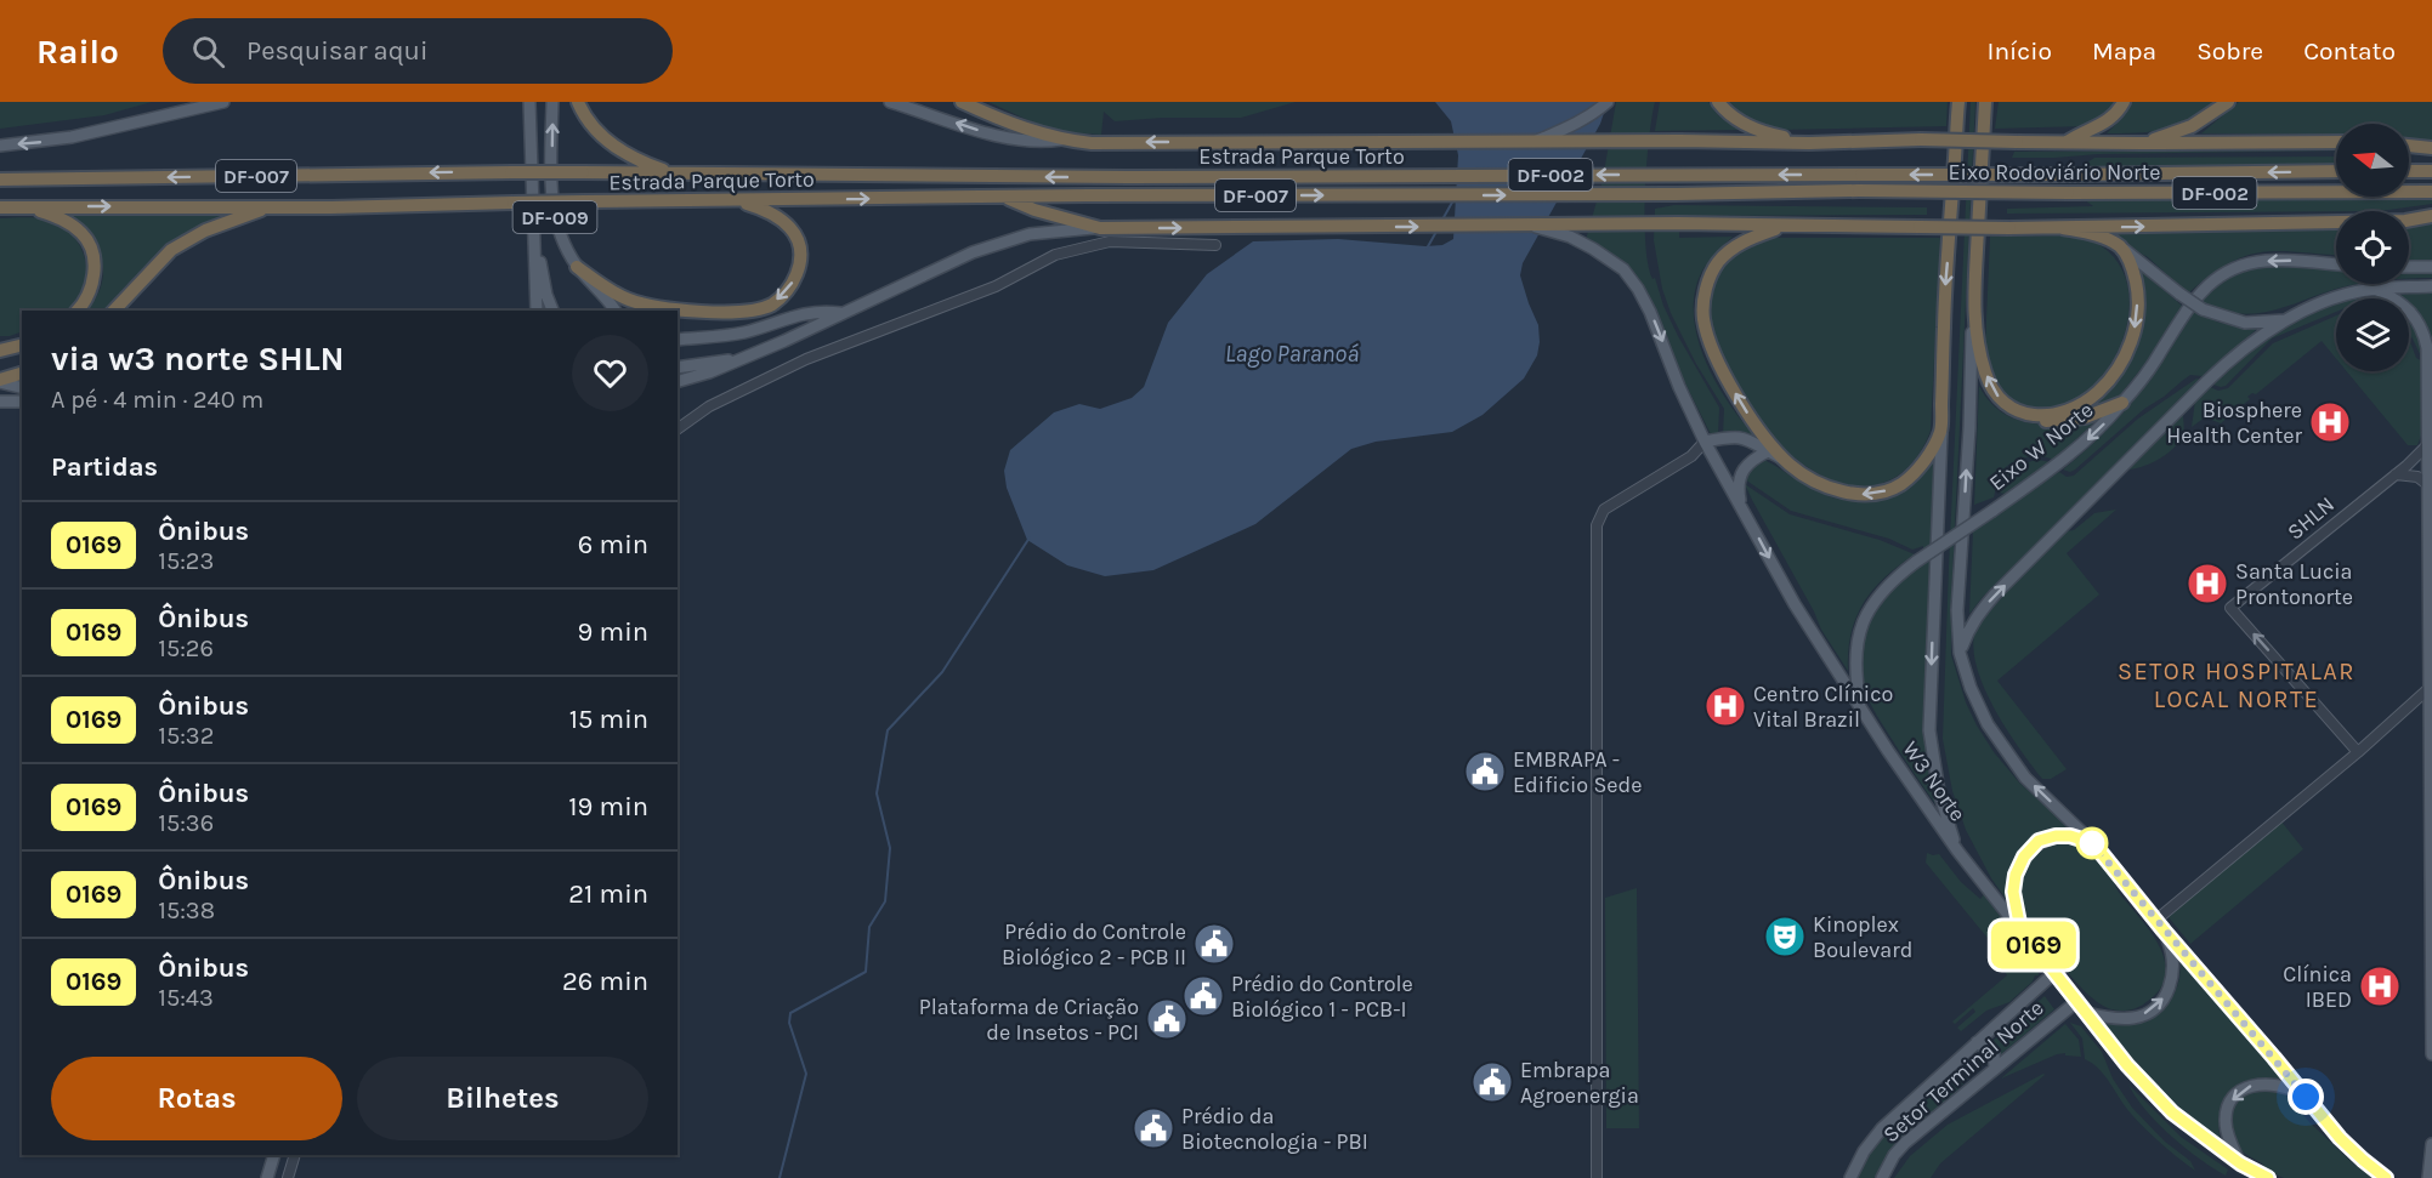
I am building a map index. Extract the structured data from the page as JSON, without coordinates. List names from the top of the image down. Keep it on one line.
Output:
{"streets":{"highway":["Estrada Parque Torto","Eixo Rodoviário Norte","DF-002","DF-007"],"main road":["DF-009","Eixo W Norte","W3 Norte","Setor Terminal Norte"],"street":["SHLN"]},"crossings":[["Estrada Parque Torto","Eixo Rodoviário Norte"],["Eixo W Norte","W3 Norte"],["W3 Norte","Setor Terminal Norte"]],"districts":["SETOR HOSPITALAR LOCAL NORTE"],"water":["Lago Paranoá"],"places":{"hospital":["Biosphere Health Center","Santa Lucia Prontonorte","Centro Clínico Vital Brazil","Clínica IBED"],"public building":["EMBRAPA - Edificio Sede","Prédio do Controle Biológico 2 - PCB II","Prédio do Controle Biológico 1 - PCB-I","Plataforma de Criação de Insetos - PCI","Embrapa Agroenergia","Prédio da Biotecnologia - PBI"],"theatre":["Kinoplex Boulevard"]},"lines":["bus line 0169"],"north":"left","page":{"header":"Railo","search":"Pesquisar aqui","nav":["Início","Mapa","Sobre","Contato"],"on_map":"0169","heading":[["via w3 norte SHLN","A pé · 4 min · 240 m"],"Partidas"],"list":[{"mark":"0169","name":"Ônibus","note":"15:23","value":"6 min"},{"mark":"0169","name":"Ônibus","note":"15:26","value":"9 min"},{"mark":"0169","name":"Ônibus","note":"15:32","value":"15 min"},{"mark":"0169","name":"Ônibus","note":"15:36","value":"19 min"},{"mark":"0169","name":"Ônibus","note":"15:38","value":"21 min"},{"mark":"0169","name":"Ônibus","note":"15:43","value":"26 min"}],"buttons":["Rotas","Bilhetes"]}}
